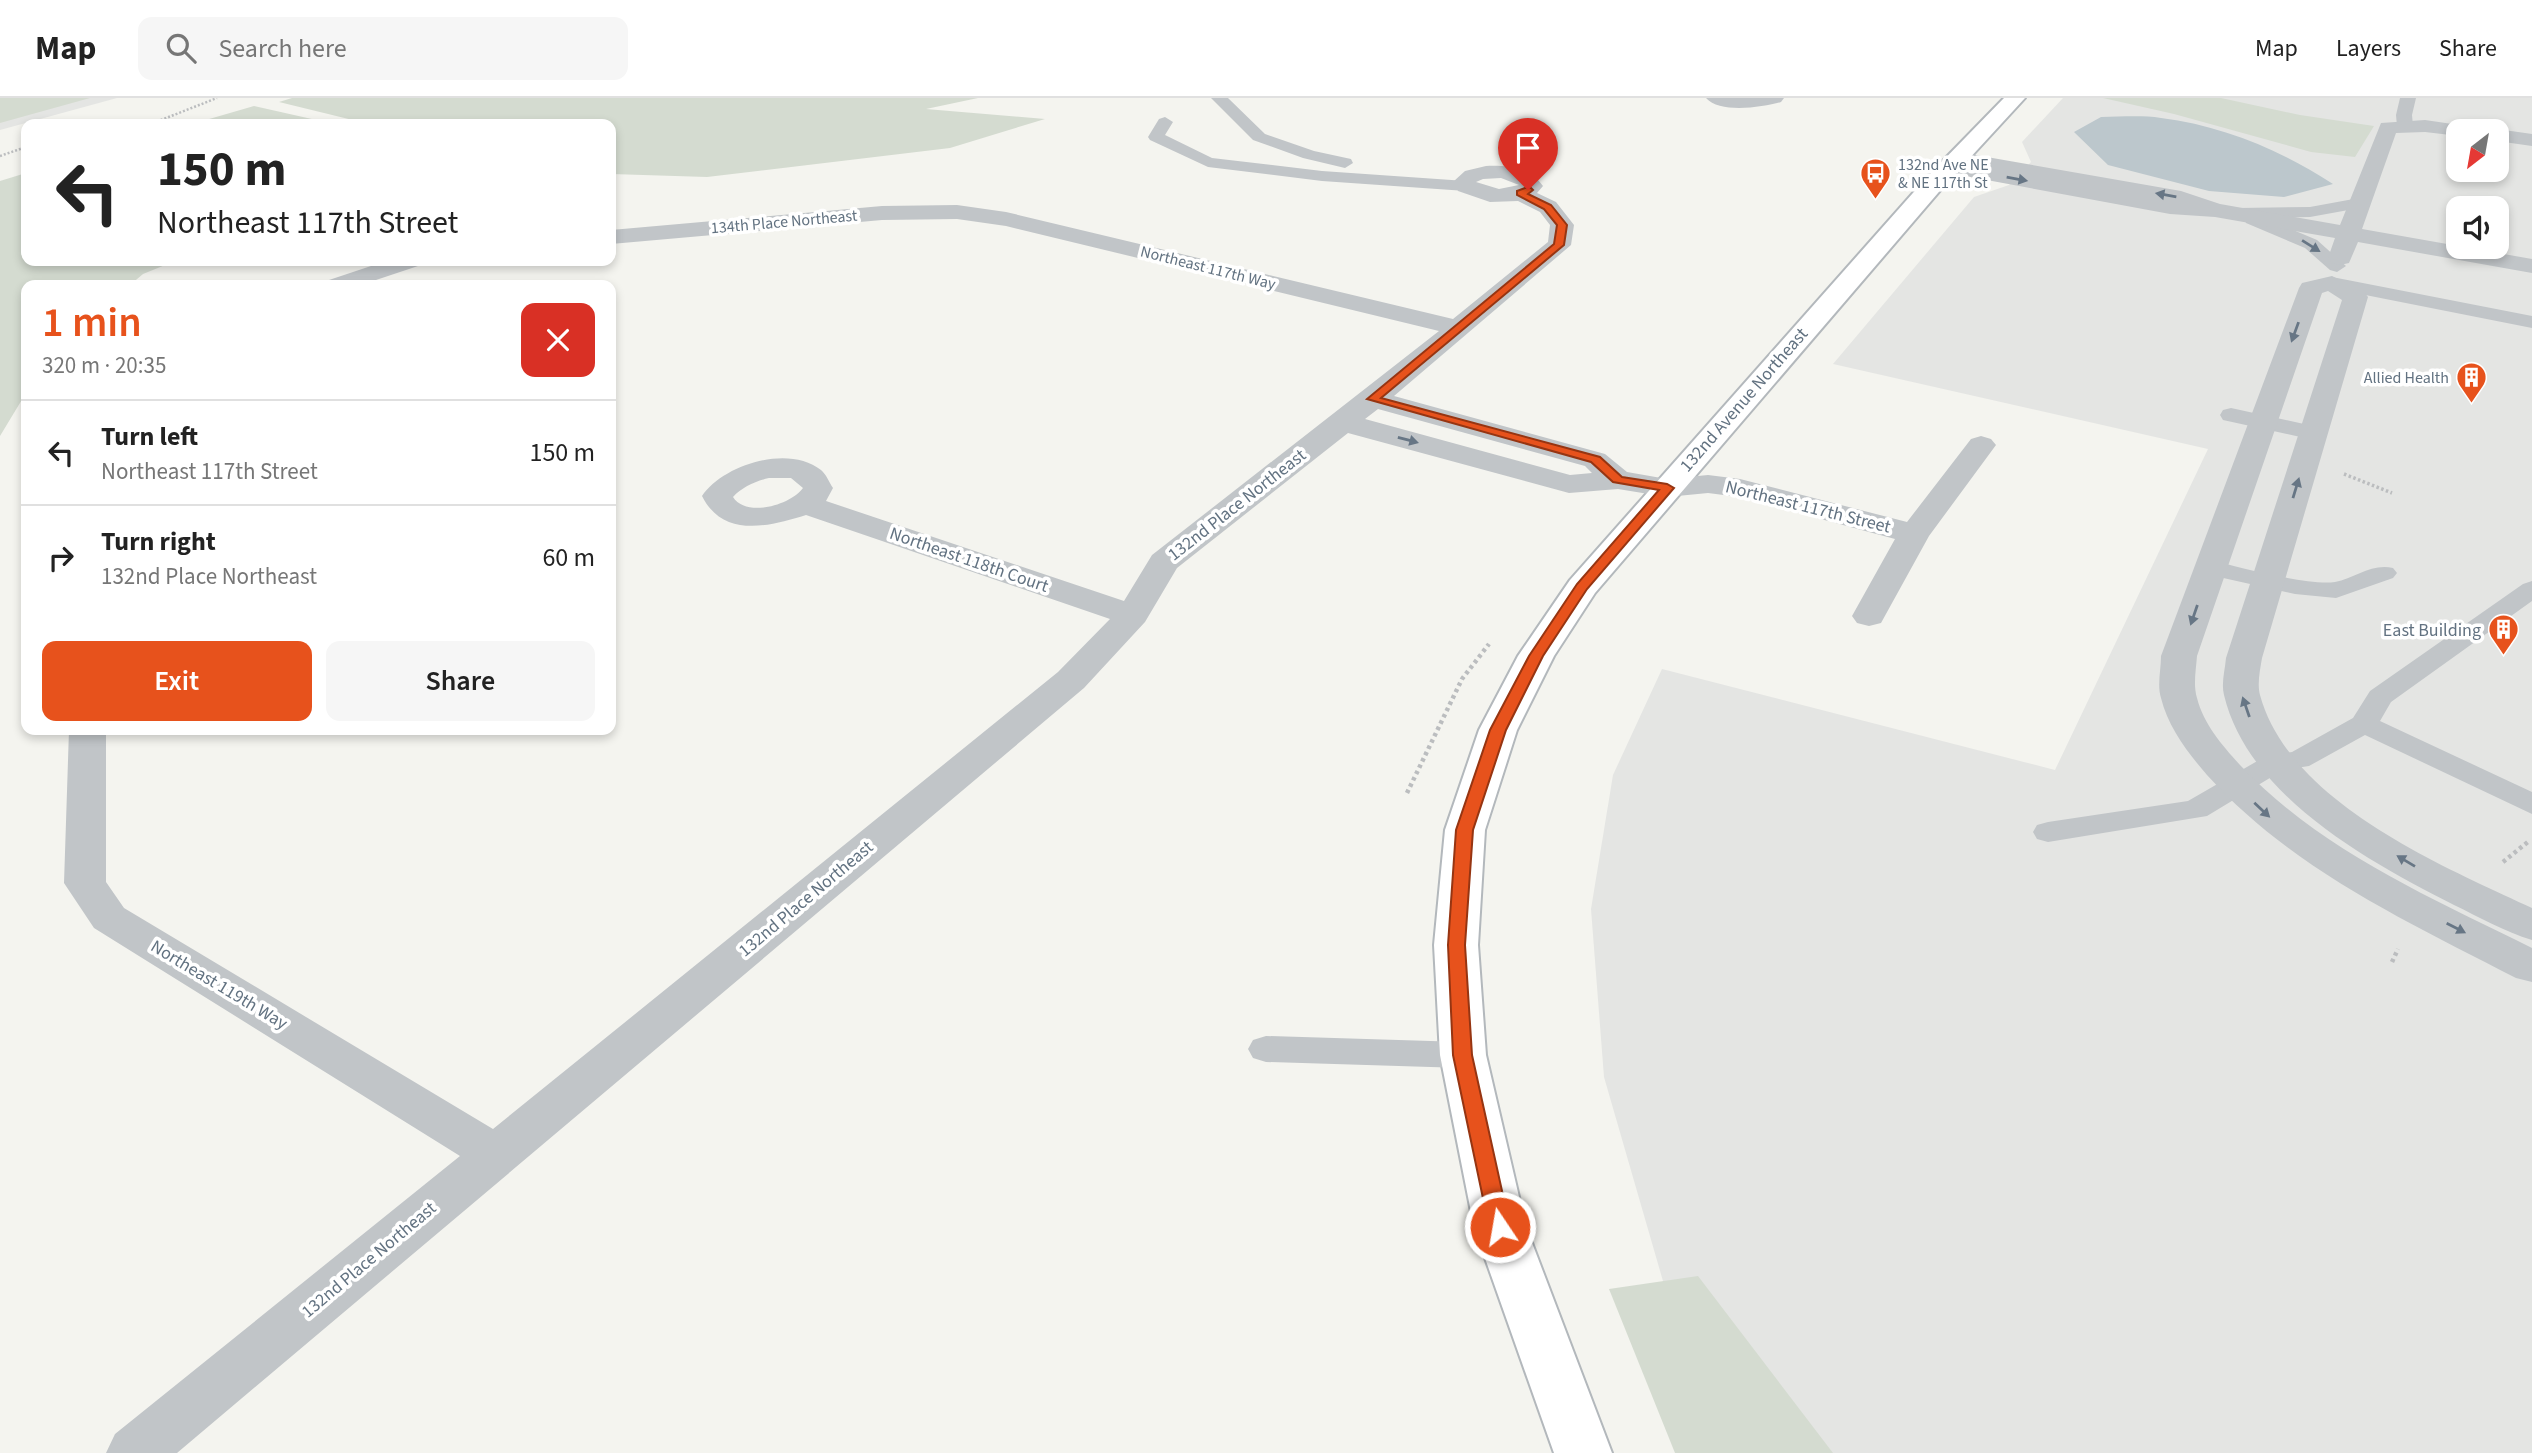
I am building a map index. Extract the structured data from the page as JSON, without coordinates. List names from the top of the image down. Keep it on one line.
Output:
{"streets":{"street":["134th Place Northeast","Northeast 117th Way","132nd Avenue Northeast","132nd Place Northeast","Northeast 117th Street","Northeast 118th Court","Northeast 119th Way"]},"crossings":[["134th Place Northeast","Northeast 117th Way"],["Northeast 117th Way","132nd Place Northeast"],["132nd Avenue Northeast","Northeast 117th Street"],["132nd Place Northeast","Northeast 117th Street"],["132nd Place Northeast","Northeast 118th Court"],["132nd Place Northeast","Northeast 119th Way"]],"places":{"bus stop":["132nd Ave NE & NE 117th St"],"building":["Allied Health","East Building"]},"north":"bottom left","page":{"header":"Map","search":"Search here","nav":["Map","Layers","Share"],"turn":["150 m","Northeast 117th Street"],"heading":["1 min","320 m · 20:35"],"list":[{"name":"Turn left","note":"Northeast 117th Street","value":"150 m"},{"name":"Turn right","note":"132nd Place Northeast","value":"60 m"}],"buttons":["Exit","Share"]}}
